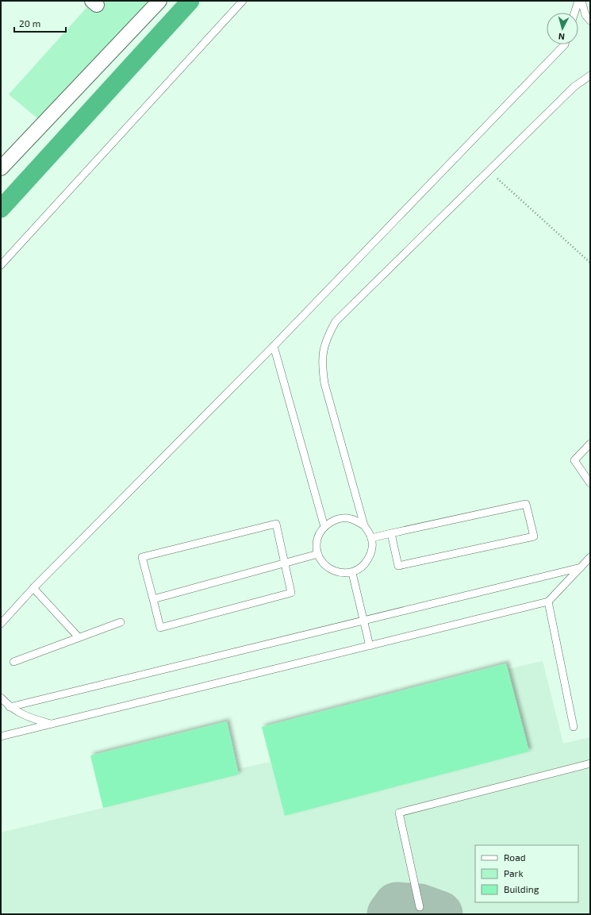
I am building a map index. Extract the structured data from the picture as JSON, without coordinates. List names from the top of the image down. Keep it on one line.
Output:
{"legend":["Road","Park","Building"],"scale_bar":"20 m","north":"bottom"}
